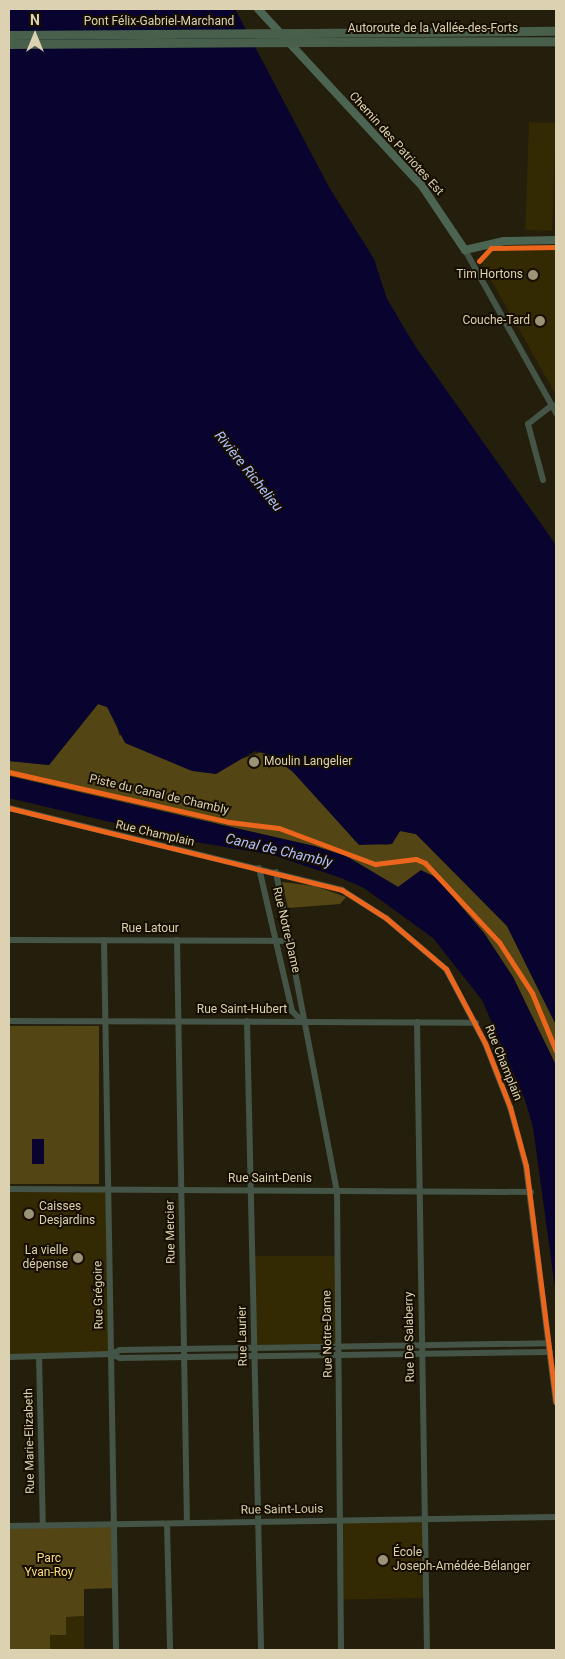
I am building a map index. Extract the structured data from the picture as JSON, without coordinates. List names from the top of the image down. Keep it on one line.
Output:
{"streets":{"highway":["Pont Félix-Gabriel-Marchand","Autoroute de la Vallée-des-Forts"],"main road":["Chemin des Patriotes Est"],"street":["Rue Champlain","Rue Latour","Rue Notre-Dame","Rue Saint-Hubert","Rue Saint-Denis","Rue Mercier","Rue Grégoire","Rue Laurier","Rue De Salaberry","Rue Marie-Elizabeth","Rue Saint-Louis"],"cycle path":["Piste du Canal de Chambly"]},"crossings":[["Pont Félix-Gabriel-Marchand","Autoroute de la Vallée-des-Forts"],["Rue Champlain","Rue Notre-Dame"],["Rue Champlain","Rue Saint-Hubert"],["Rue Champlain","Rue Saint-Denis"],["Rue Latour","Rue Notre-Dame"],["Rue Latour","Rue Mercier"],["Rue Latour","Rue Grégoire"],["Rue Notre-Dame","Rue Saint-Hubert"],["Rue Notre-Dame","Rue Saint-Denis"],["Rue Notre-Dame","Rue Saint-Louis"],["Rue Saint-Hubert","Rue Mercier"],["Rue Saint-Hubert","Rue Grégoire"],["Rue Saint-Hubert","Rue Laurier"],["Rue Saint-Hubert","Rue De Salaberry"],["Rue Saint-Denis","Rue Mercier"],["Rue Saint-Denis","Rue Grégoire"],["Rue Saint-Denis","Rue Laurier"],["Rue Saint-Denis","Rue De Salaberry"],["Rue Mercier","Rue Saint-Louis"],["Rue Grégoire","Rue Saint-Louis"],["Rue Laurier","Rue Saint-Louis"],["Rue De Salaberry","Rue Saint-Louis"],["Rue Marie-Elizabeth","Rue Saint-Louis"]],"water":["Rivière Richelieu","Canal de Chambly"],"parks":["Parc Yvan-Roy"],"places":["Tim Hortons","Couche-Tard","Moulin Langelier","Caisses Desjardins","La vielle dépense","École Joseph-Amédée-Bélanger"],"north":"top"}
